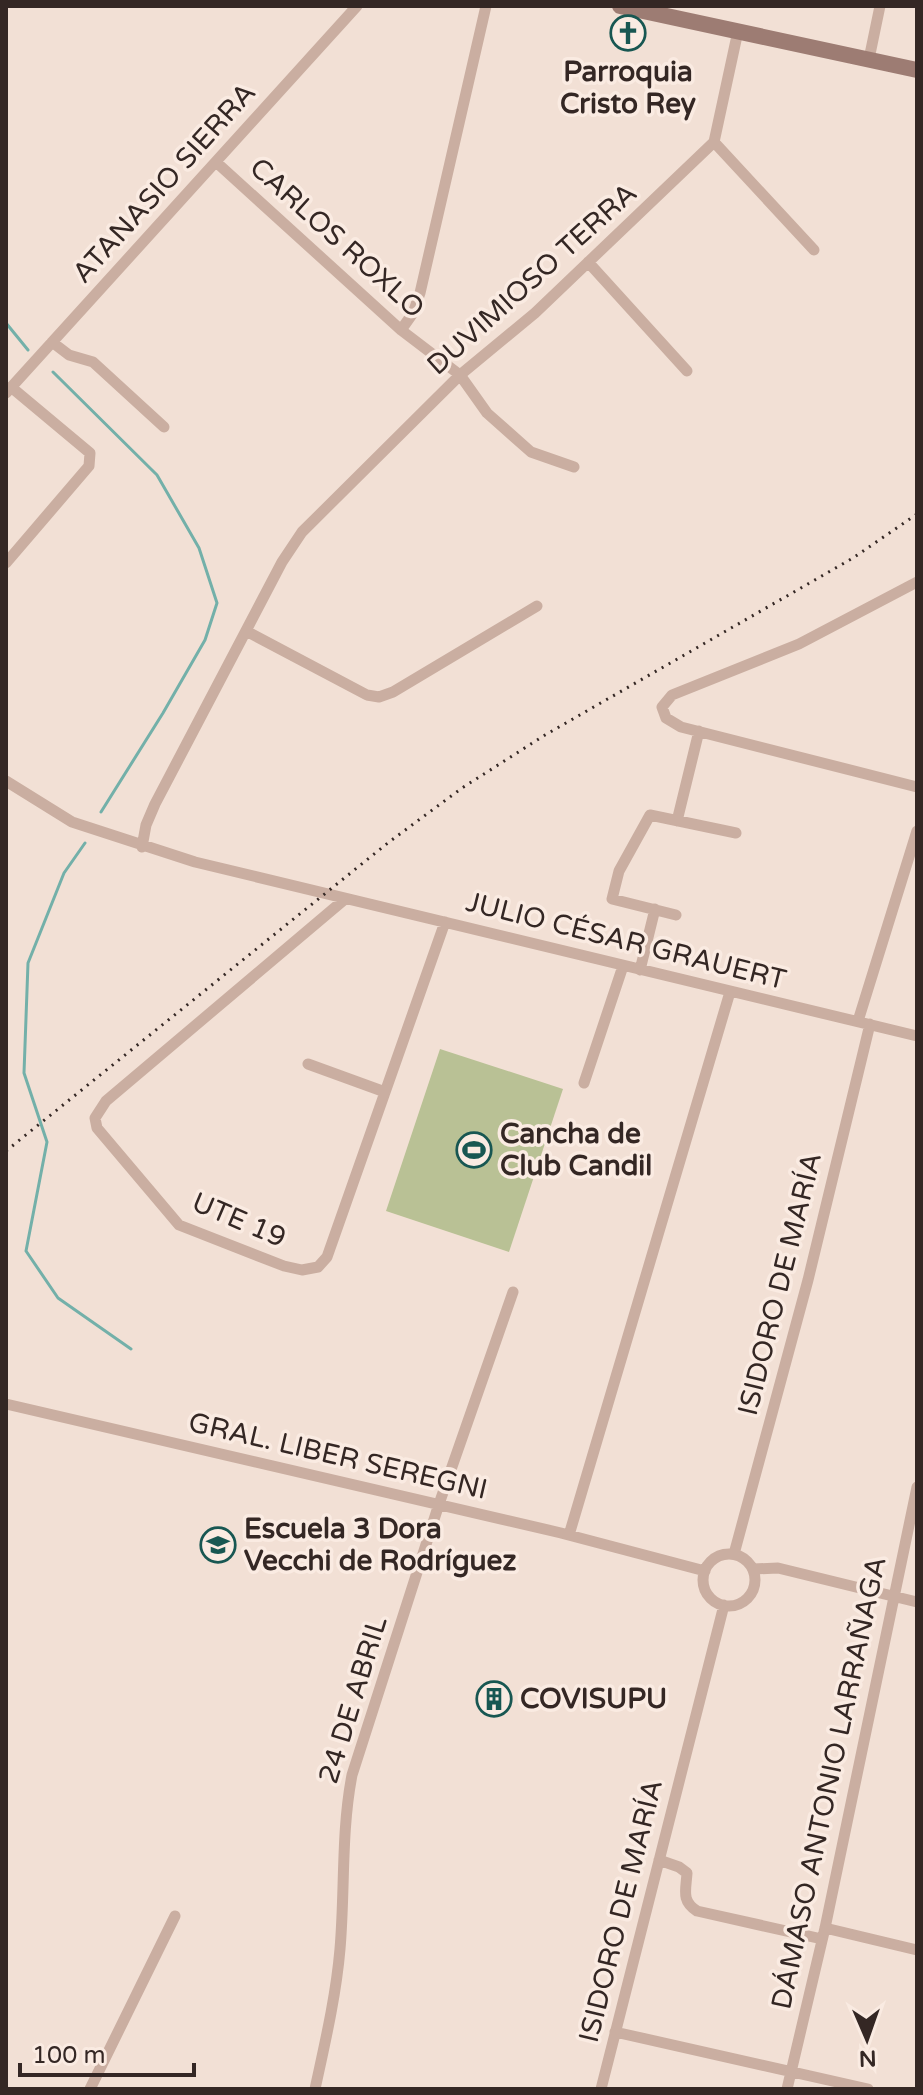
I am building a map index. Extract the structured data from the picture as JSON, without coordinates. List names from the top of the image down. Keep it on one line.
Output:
{"streets":{"street":["ATANASIO SIERRA","CARLOS ROXLO","DUVIMIOSO TERRA","JULIO CÉSAR GRAUERT","UTE 19","ISIDORO DE MARÍA","GRAL. LIBER SEREGNI","24 DE ABRIL","DÁMASO ANTONIO LARRAÑAGA"]},"crossings":[["ATANASIO SIERRA","CARLOS ROXLO"],["CARLOS ROXLO","DUVIMIOSO TERRA"],["DUVIMIOSO TERRA","JULIO CÉSAR GRAUERT"],["JULIO CÉSAR GRAUERT","UTE 19"],["JULIO CÉSAR GRAUERT","ISIDORO DE MARÍA"],["ISIDORO DE MARÍA","GRAL. LIBER SEREGNI"],["GRAL. LIBER SEREGNI","24 DE ABRIL"]],"places":{"church":["Parroquia Cristo Rey"],"sports":["Cancha de Club Candil"],"school or university":["Escuela 3 Dora Vecchi de Rodríguez"],"building":["COVISUPU"]},"scale_bar":"100 m","north":"bottom"}
